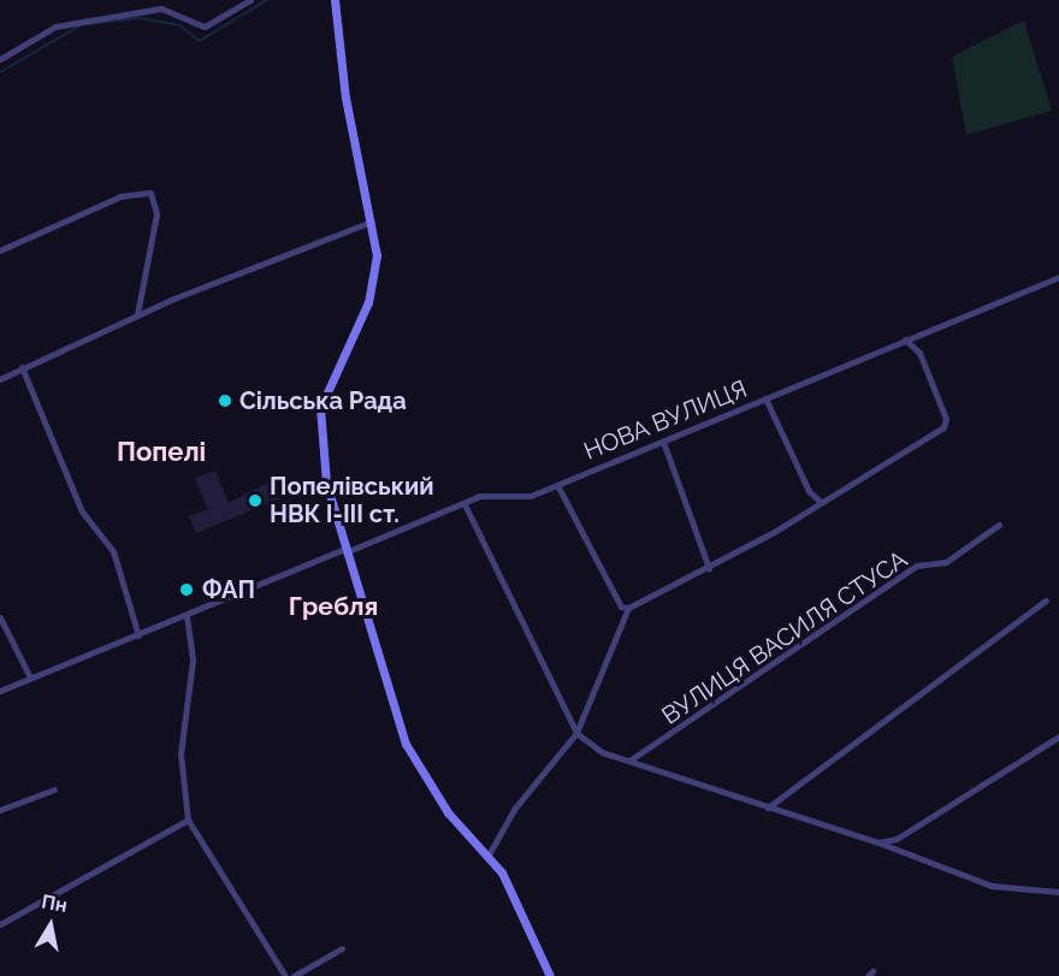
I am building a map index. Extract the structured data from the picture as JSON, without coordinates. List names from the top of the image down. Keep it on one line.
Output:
{"streets":{"street":["НОВА ВУЛИЦЯ","ВУЛИЦЯ ВАСИЛЯ СТУСА"]},"districts":["Попелі","Гребля"],"places":["Сільська Рада","Попелівський НВК І-ІІІ ст.","ФАП"],"north":"top"}
